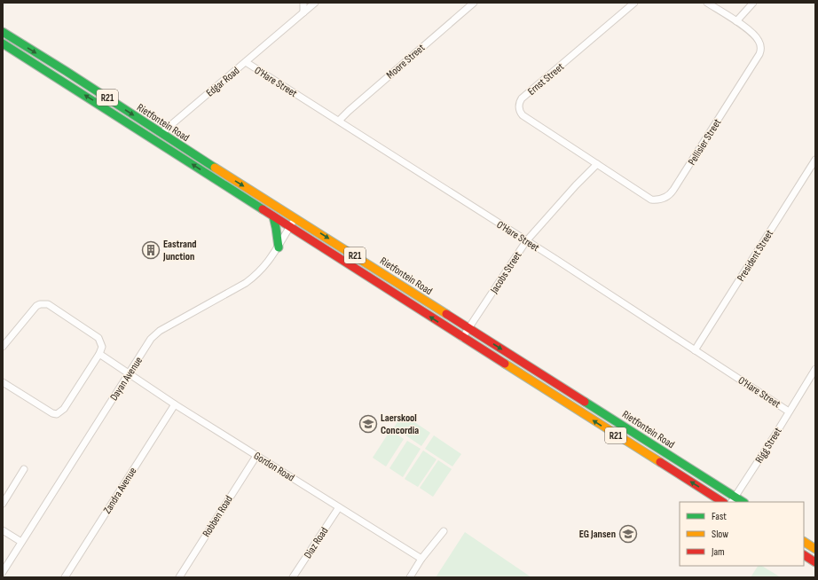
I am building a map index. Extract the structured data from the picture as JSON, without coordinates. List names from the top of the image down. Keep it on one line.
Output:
{"streets":{"main road":["R21","Rietfontein Road"],"street":["Moore Street","Ernst Street","Edgar Road","O'Hare Street","Pellisier Street","President Street","Jacobs Street","Dayan Avenue","Rigg Street","Gordon Road","Zandra Avenue","Robben Road","Diaz Road"]},"crossings":[["Moore Street","O'Hare Street"],["Ernst Street","Pellisier Street"],["Ernst Street","Jacobs Street"],["Edgar Road","O'Hare Street"],["Edgar Road","Rietfontein Road"],["O'Hare Street","President Street"],["O'Hare Street","Jacobs Street"],["O'Hare Street","Rigg Street"],["Rietfontein Road","Jacobs Street"],["Rietfontein Road","Dayan Avenue"],["Rietfontein Road","Rigg Street"],["Pellisier Street","Jacobs Street"],["Dayan Avenue","Gordon Road"],["Gordon Road","Zandra Avenue"],["Gordon Road","Robben Road"],["Gordon Road","Diaz Road"]],"places":{"building":["Eastrand Junction"],"school or university":["Laerskool Concordia","EG Jansen"]},"legend":["Fast","Slow","Jam"]}
